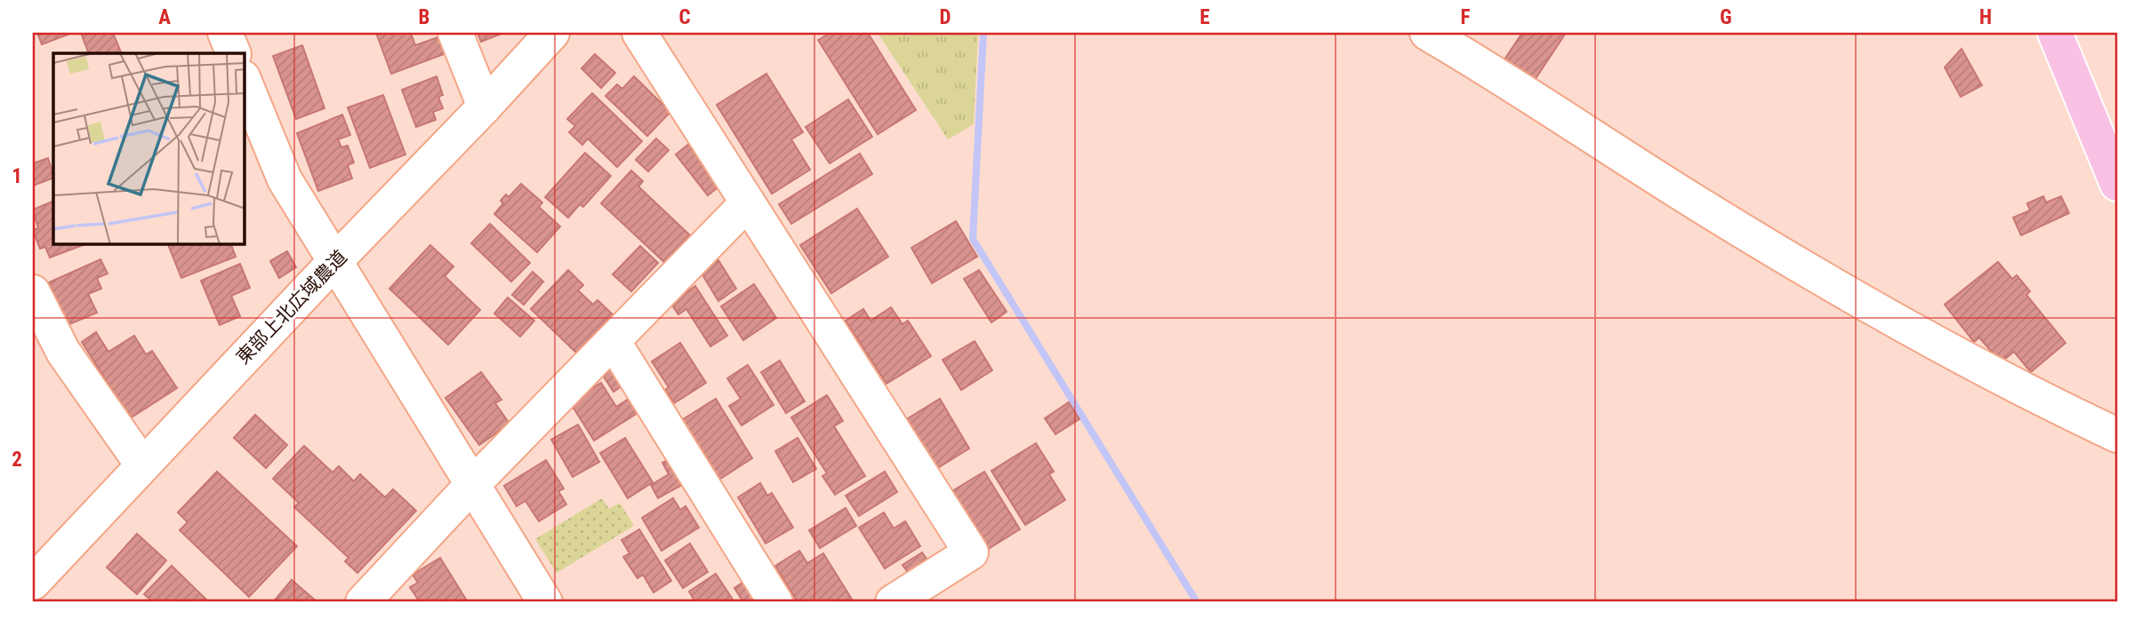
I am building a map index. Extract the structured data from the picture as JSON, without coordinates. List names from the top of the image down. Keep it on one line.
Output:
{"streets":{"street":["東部上北広域農道"]},"grid":{"columns":["A","B","C","D","E","F","G","H"],"rows":["1","2"]}}
